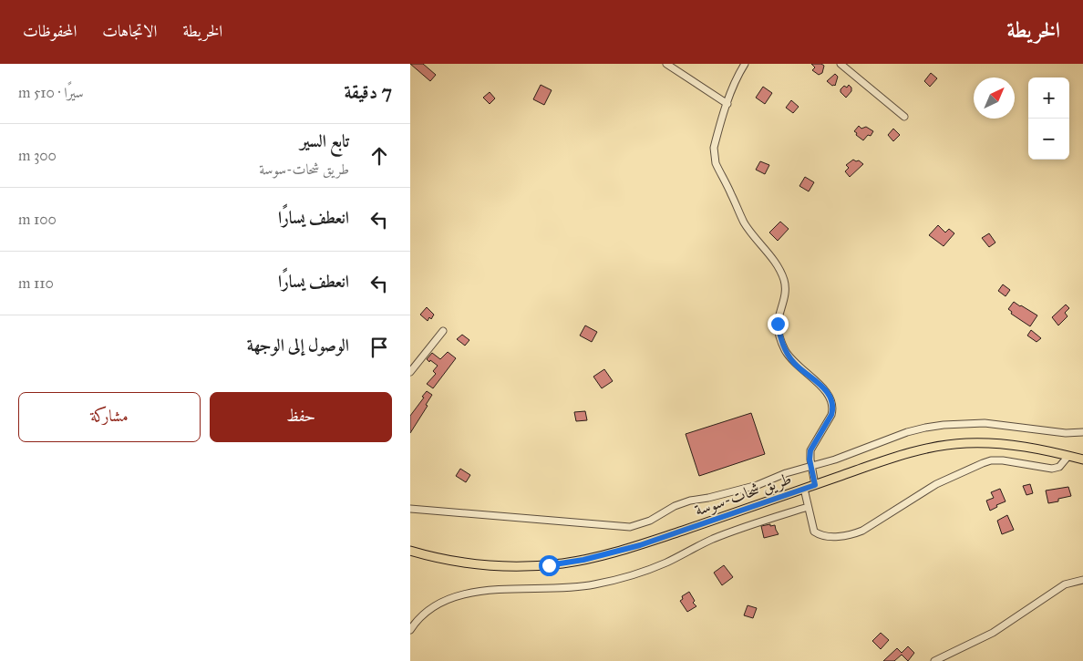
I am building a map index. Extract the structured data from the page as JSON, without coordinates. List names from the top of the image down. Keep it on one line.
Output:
{"streets":{"main road":["طريق شحات-سوسة"]},"north":"top right","page":{"header":"الخريطة","nav":["الخريطة","الاتجاهات","المحفوظات"],"heading":["7 دقيقة","سيرًا · 510 m"],"map_buttons":["+","−"],"list":[["تابع السير","طريق شحات-سوسة","300 m"],["انعطف يسارًا","100 m"],["انعطف يسارًا","110 m"],"الوصول إلى الوجهة"],"buttons":["حفظ","مشاركة"]}}
